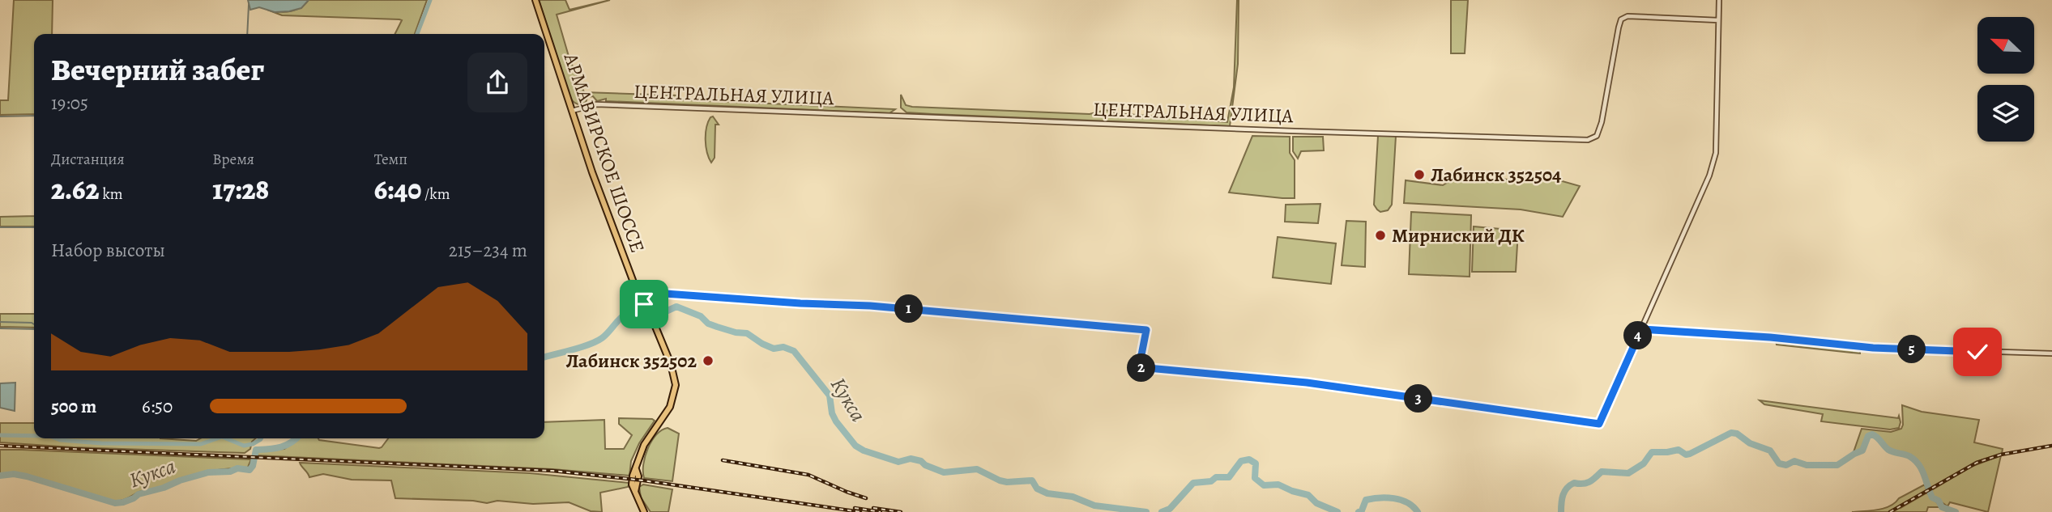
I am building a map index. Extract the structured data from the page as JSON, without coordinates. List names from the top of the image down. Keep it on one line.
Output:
{"streets":{"main road":["АРМАВИРСКОЕ ШОССЕ"],"street":["ЦЕНТРАЛЬНАЯ УЛИЦА"]},"crossings":[["ЦЕНТРАЛЬНАЯ УЛИЦА","АРМАВИРСКОЕ ШОССЕ"]],"water":["Кукса"],"places":["Лабинск 352504","Мирниский ДК","Лабинск 352502"],"north":"top left","page":{"heading":["Вечерний забег","19:05"],"stats":[["Дистанция","2.62 km"],["Время","17:28"],["Темп","6:40 /km"]],"chart":["Набор высоты","215–234 m"],"pins":["1","4","5","2","3"],"list":[{"name":"500 m","note":"6:50"}]}}
